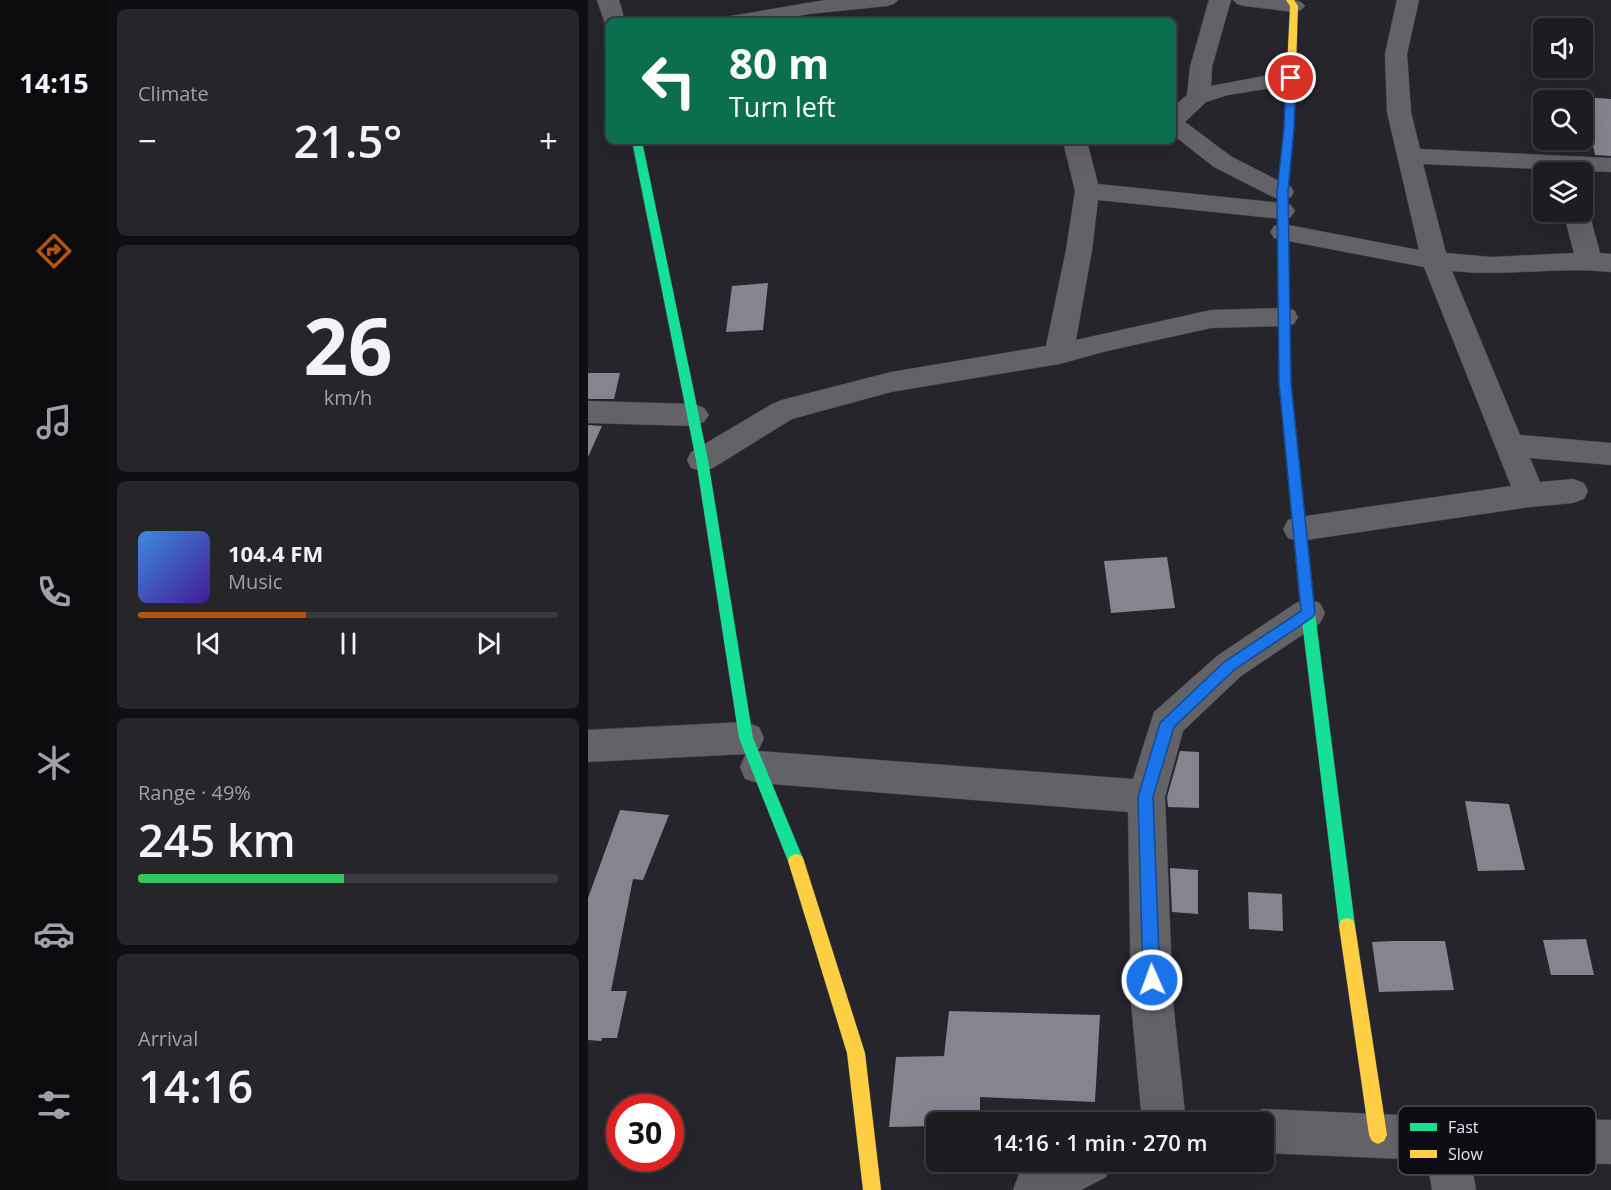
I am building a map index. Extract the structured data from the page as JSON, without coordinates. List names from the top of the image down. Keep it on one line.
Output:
{"legend":["Fast","Slow"],"page":{"tabs":"14:15","tile":["Climate",["26","km/h"],["Range · 49%","245 km"],["Arrival","14:16"]],"turn":["80 m","Turn left"],"heat":["−","21.5°","+"],"song":["104.4 FM","Music"],"limit":"30","trip":"14:16 · 1 min · 270 m"}}
